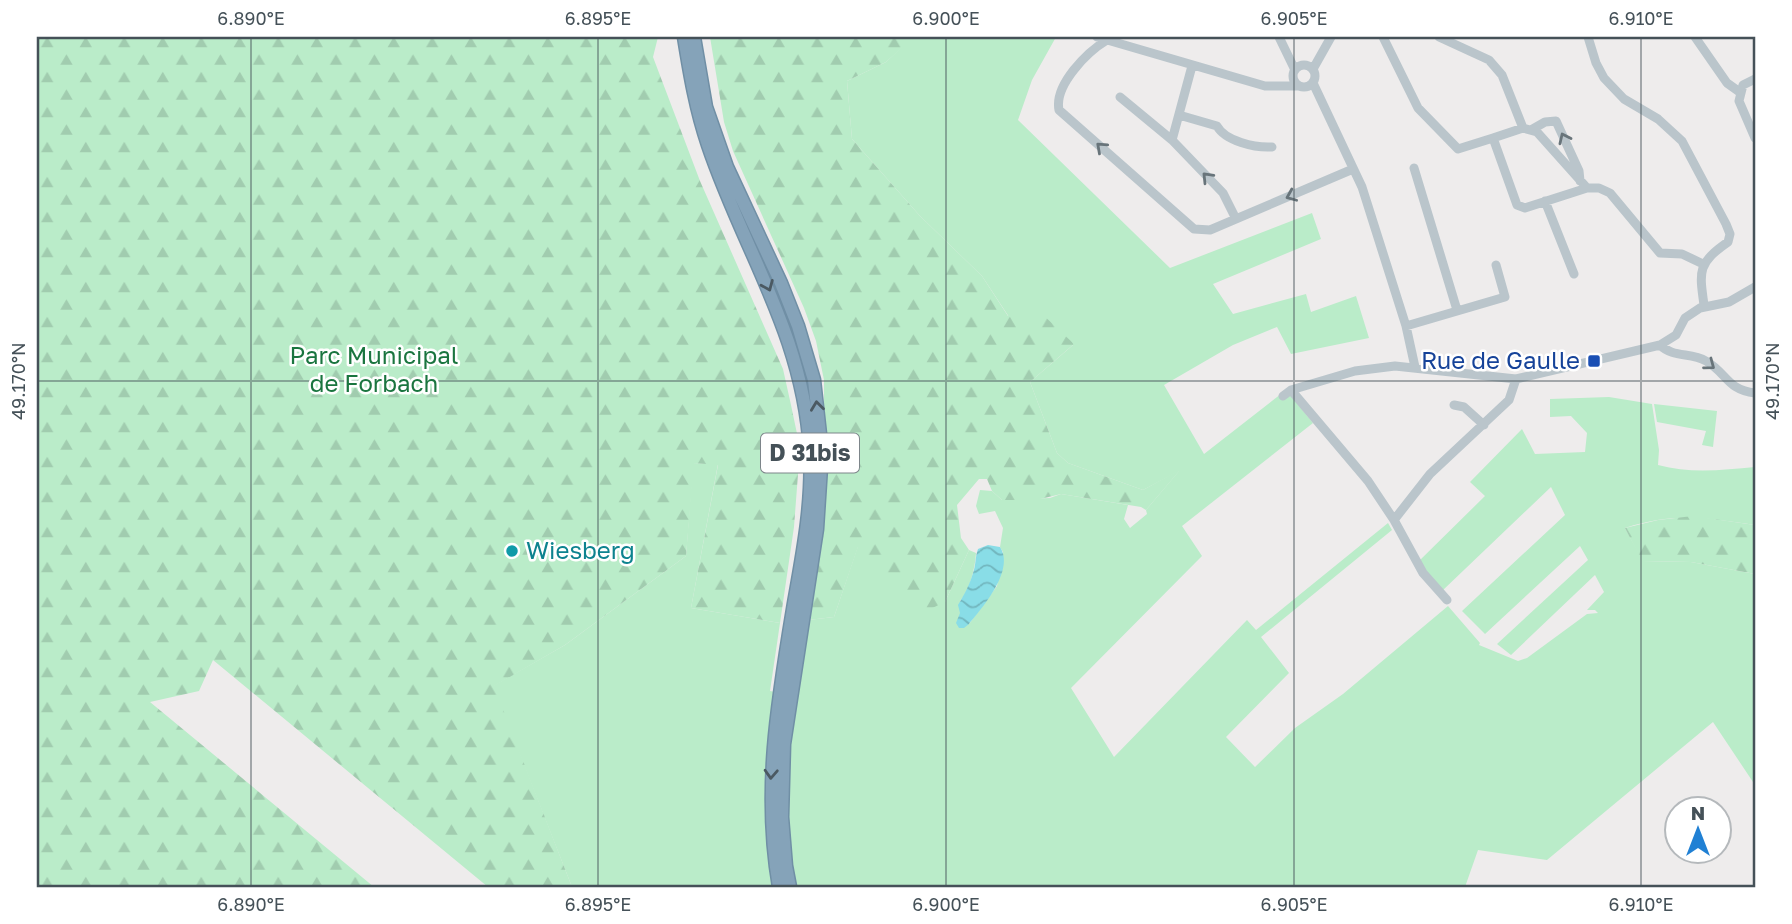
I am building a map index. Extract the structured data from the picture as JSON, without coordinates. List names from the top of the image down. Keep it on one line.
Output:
{"streets":{"highway":["D 31bis"]},"parks":["Parc Municipal de Forbach"],"places":{"transit":["Rue de Gaulle"],"other":["Wiesberg"]},"north":"top","coordinates":["6.890°E","6.895°E","6.900°E","6.905°E","6.910°E","49.170°N"]}
